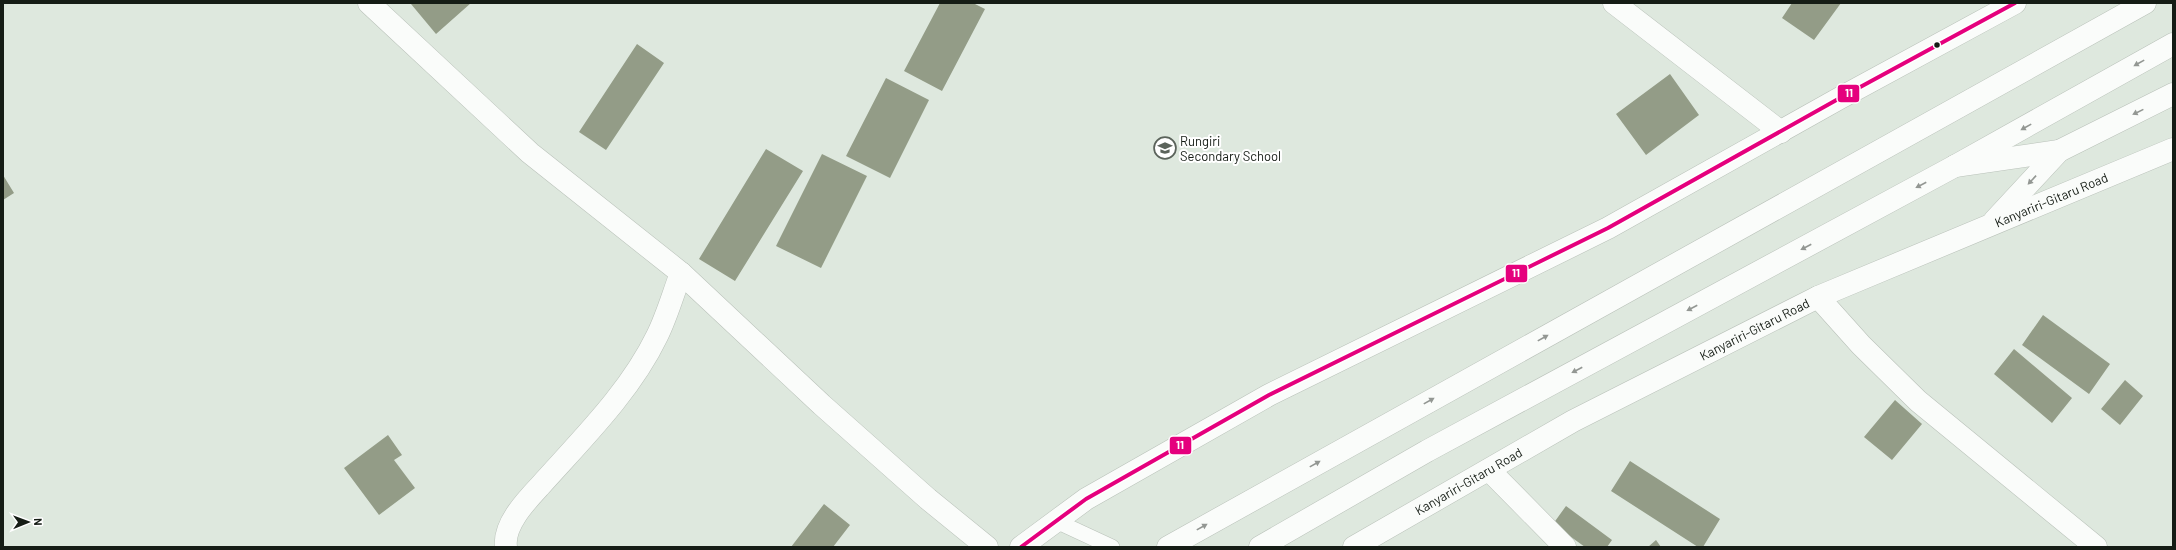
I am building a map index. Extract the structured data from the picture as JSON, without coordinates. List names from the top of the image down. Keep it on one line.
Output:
{"streets":{"main road":["Kanyariri-Gitaru Road"]},"places":{"school or university":["Rungiri Secondary School"]},"lines":["transit line 11"],"north":"right"}
